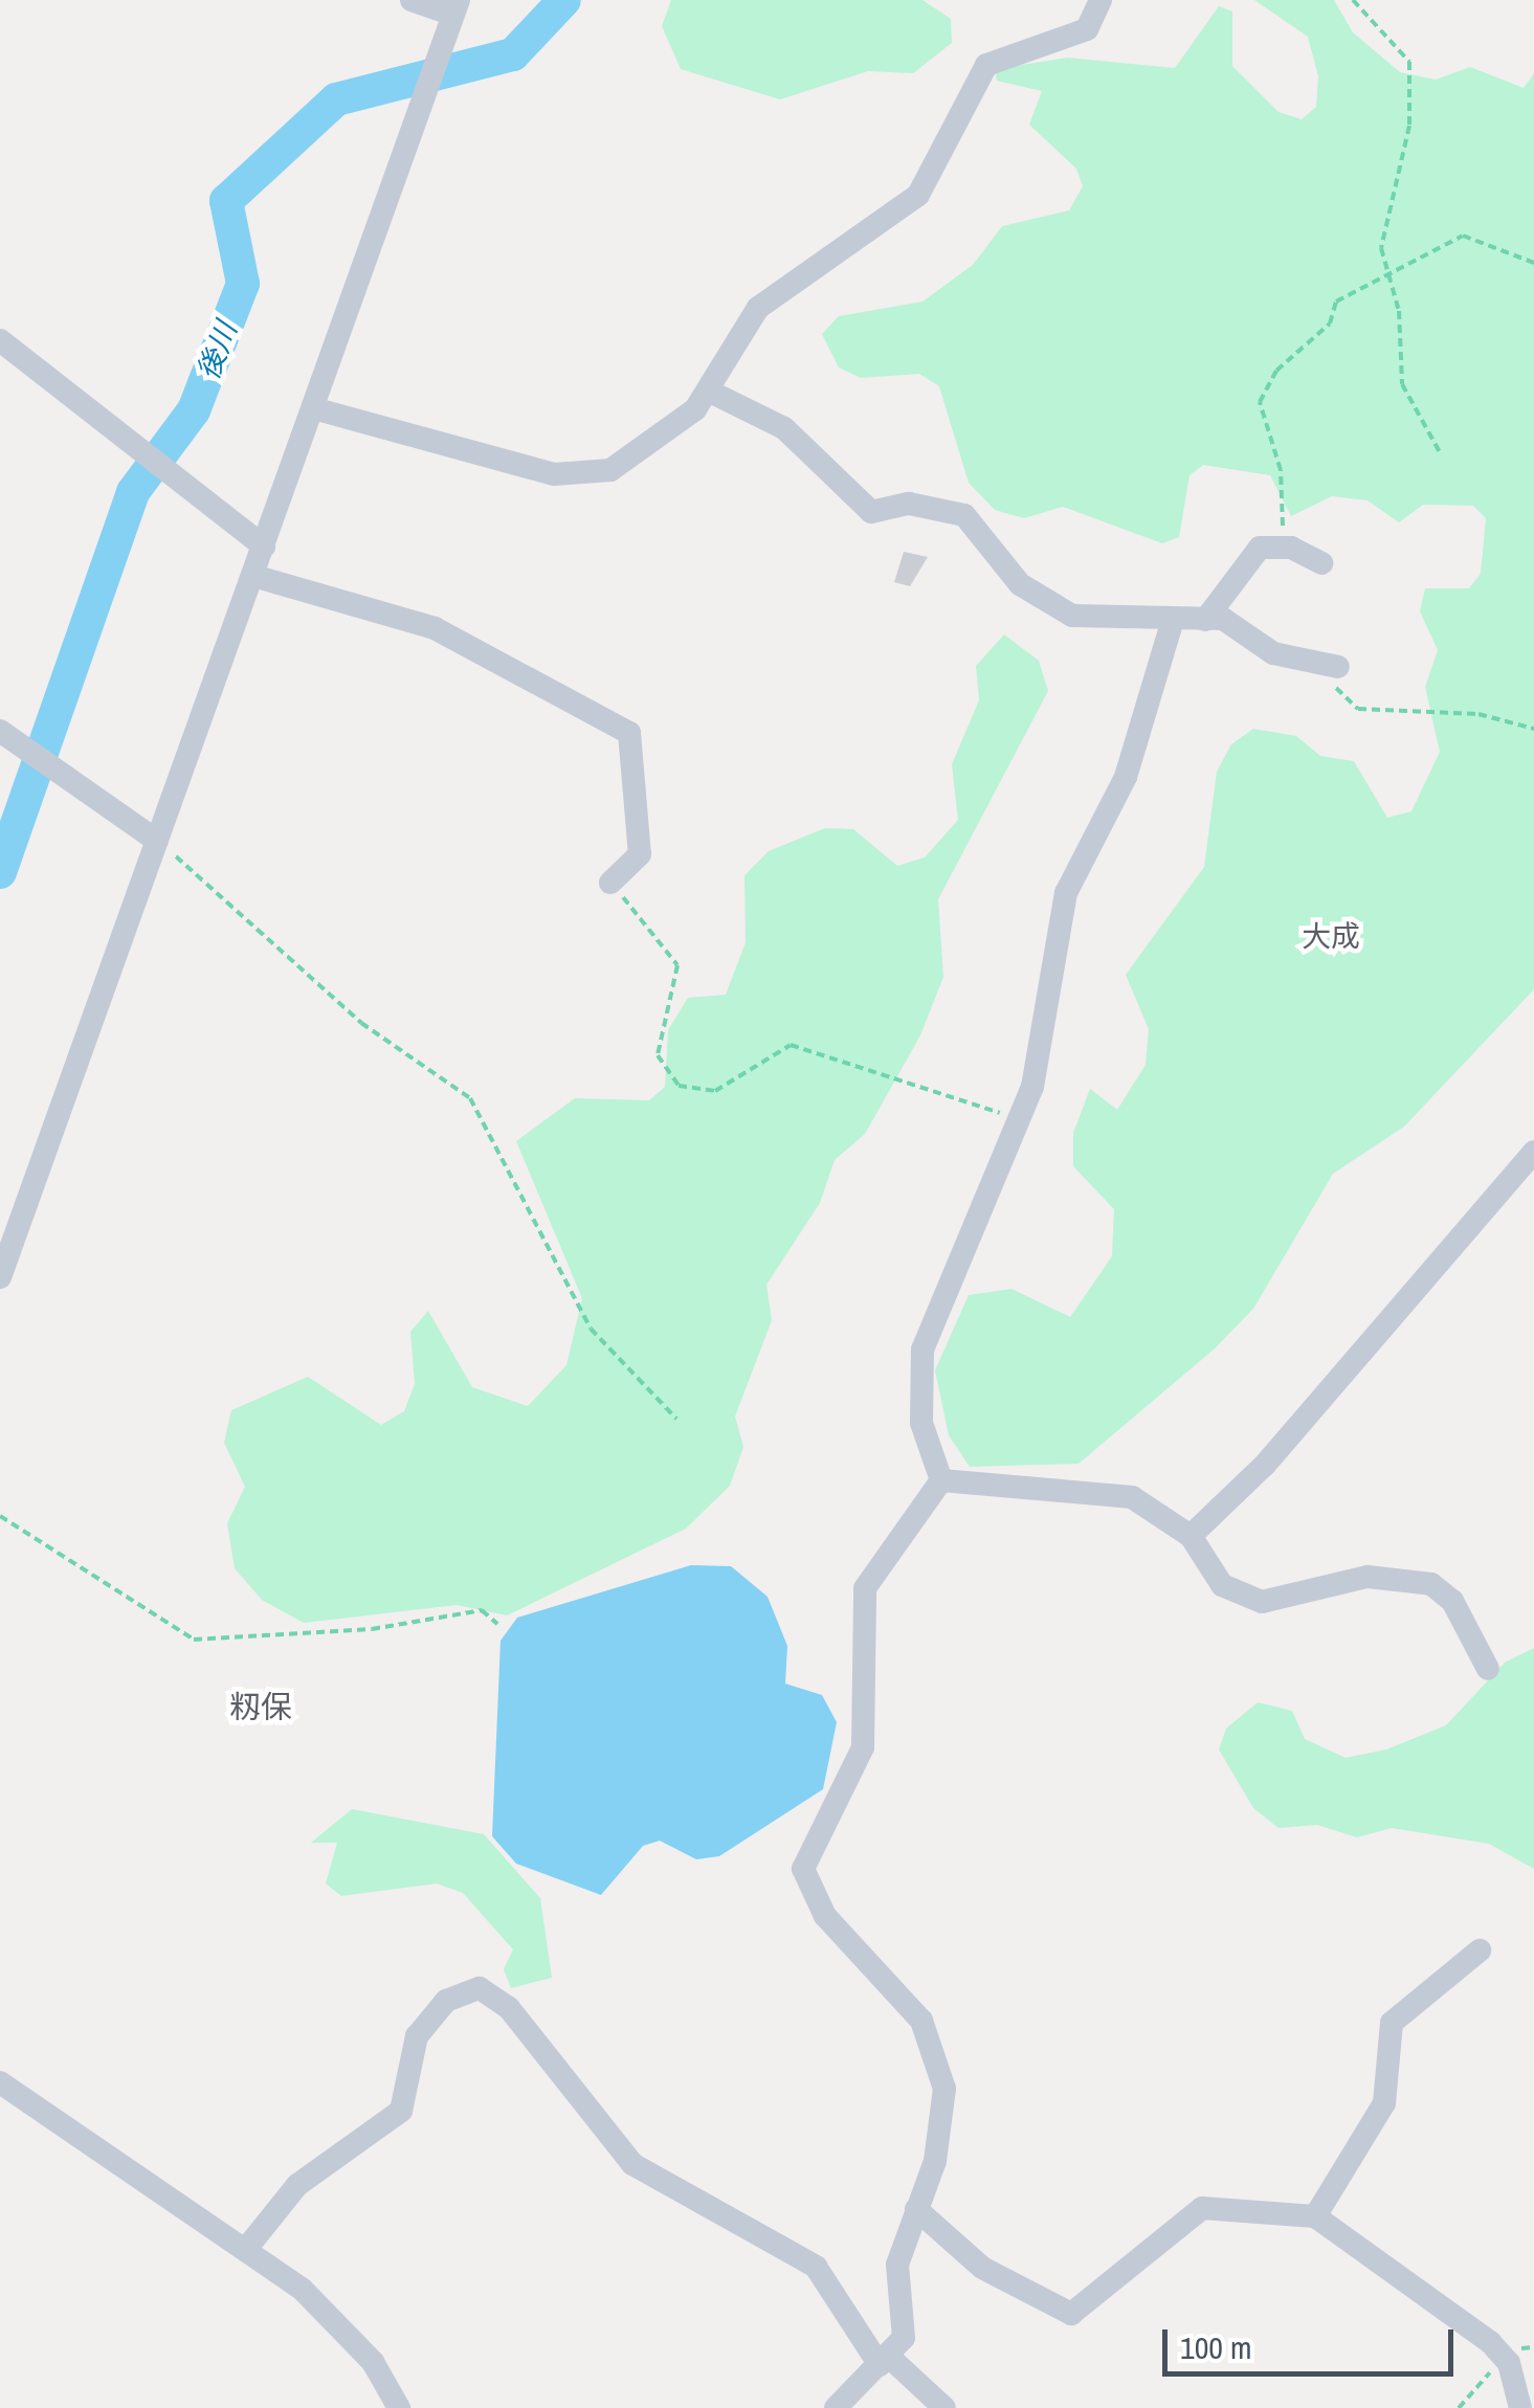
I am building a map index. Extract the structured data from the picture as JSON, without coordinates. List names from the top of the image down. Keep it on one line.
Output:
{"districts":["大成","籾保"],"water":["後川"],"scale_bar":"100 m"}
